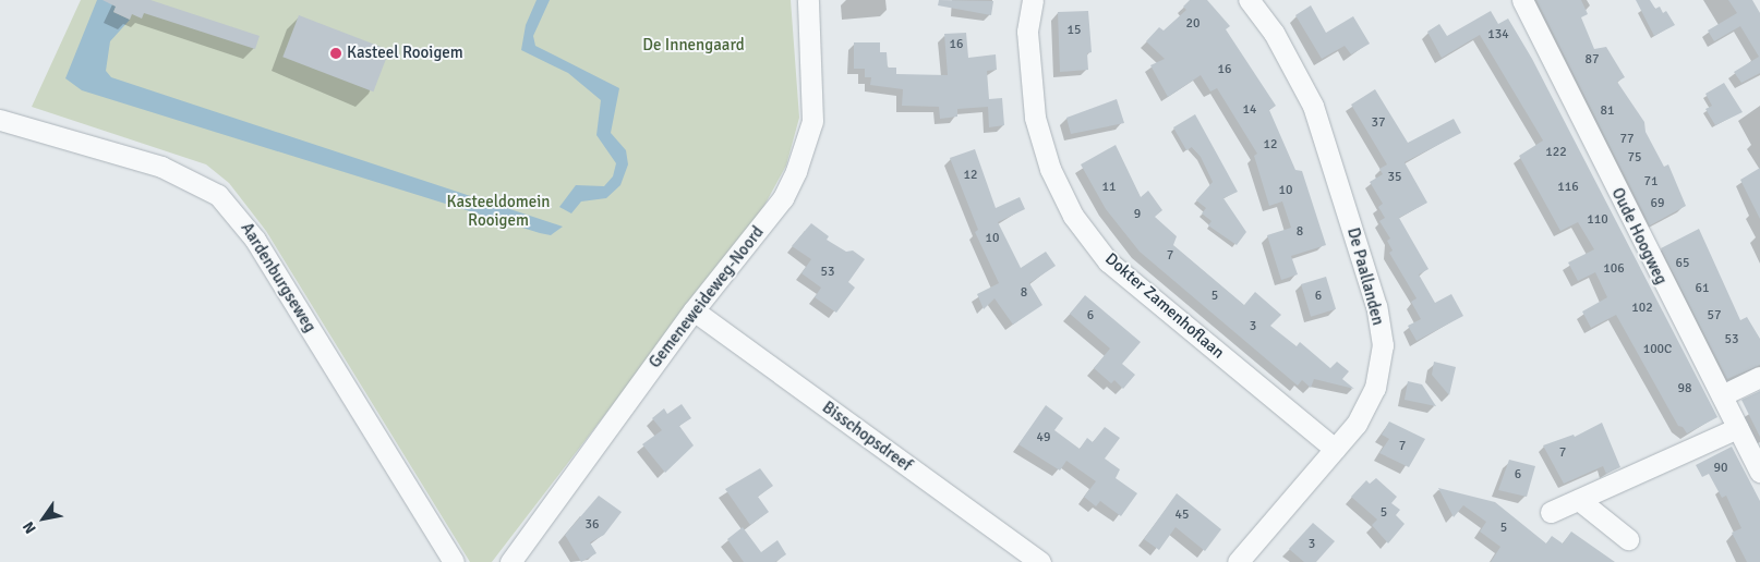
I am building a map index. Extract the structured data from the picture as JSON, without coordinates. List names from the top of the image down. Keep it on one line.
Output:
{"streets":{"street":["Oude Hoogweg","De Paallanden","Aardenburgseweg","Gemeneweideweg-Noord","Dokter Zamenhoflaan","Bisschopsdreef"]},"crossings":[["De Paallanden","Dokter Zamenhoflaan"],["Gemeneweideweg-Noord","Bisschopsdreef"]],"parks":["De Innengaard","Kasteeldomein Rooigem"],"places":["Kasteel Rooigem"],"house_numbers":["20","15","134","16","87","16","14","81","37","77","12","122","75","12","35","71","11","116","10","69","9","110","8","10","7","65","106","53","61","8","5","6","102","6","57","3","53","100C","98","49","7","7","90","6","5","45","36","5","3"],"north":"bottom left"}
